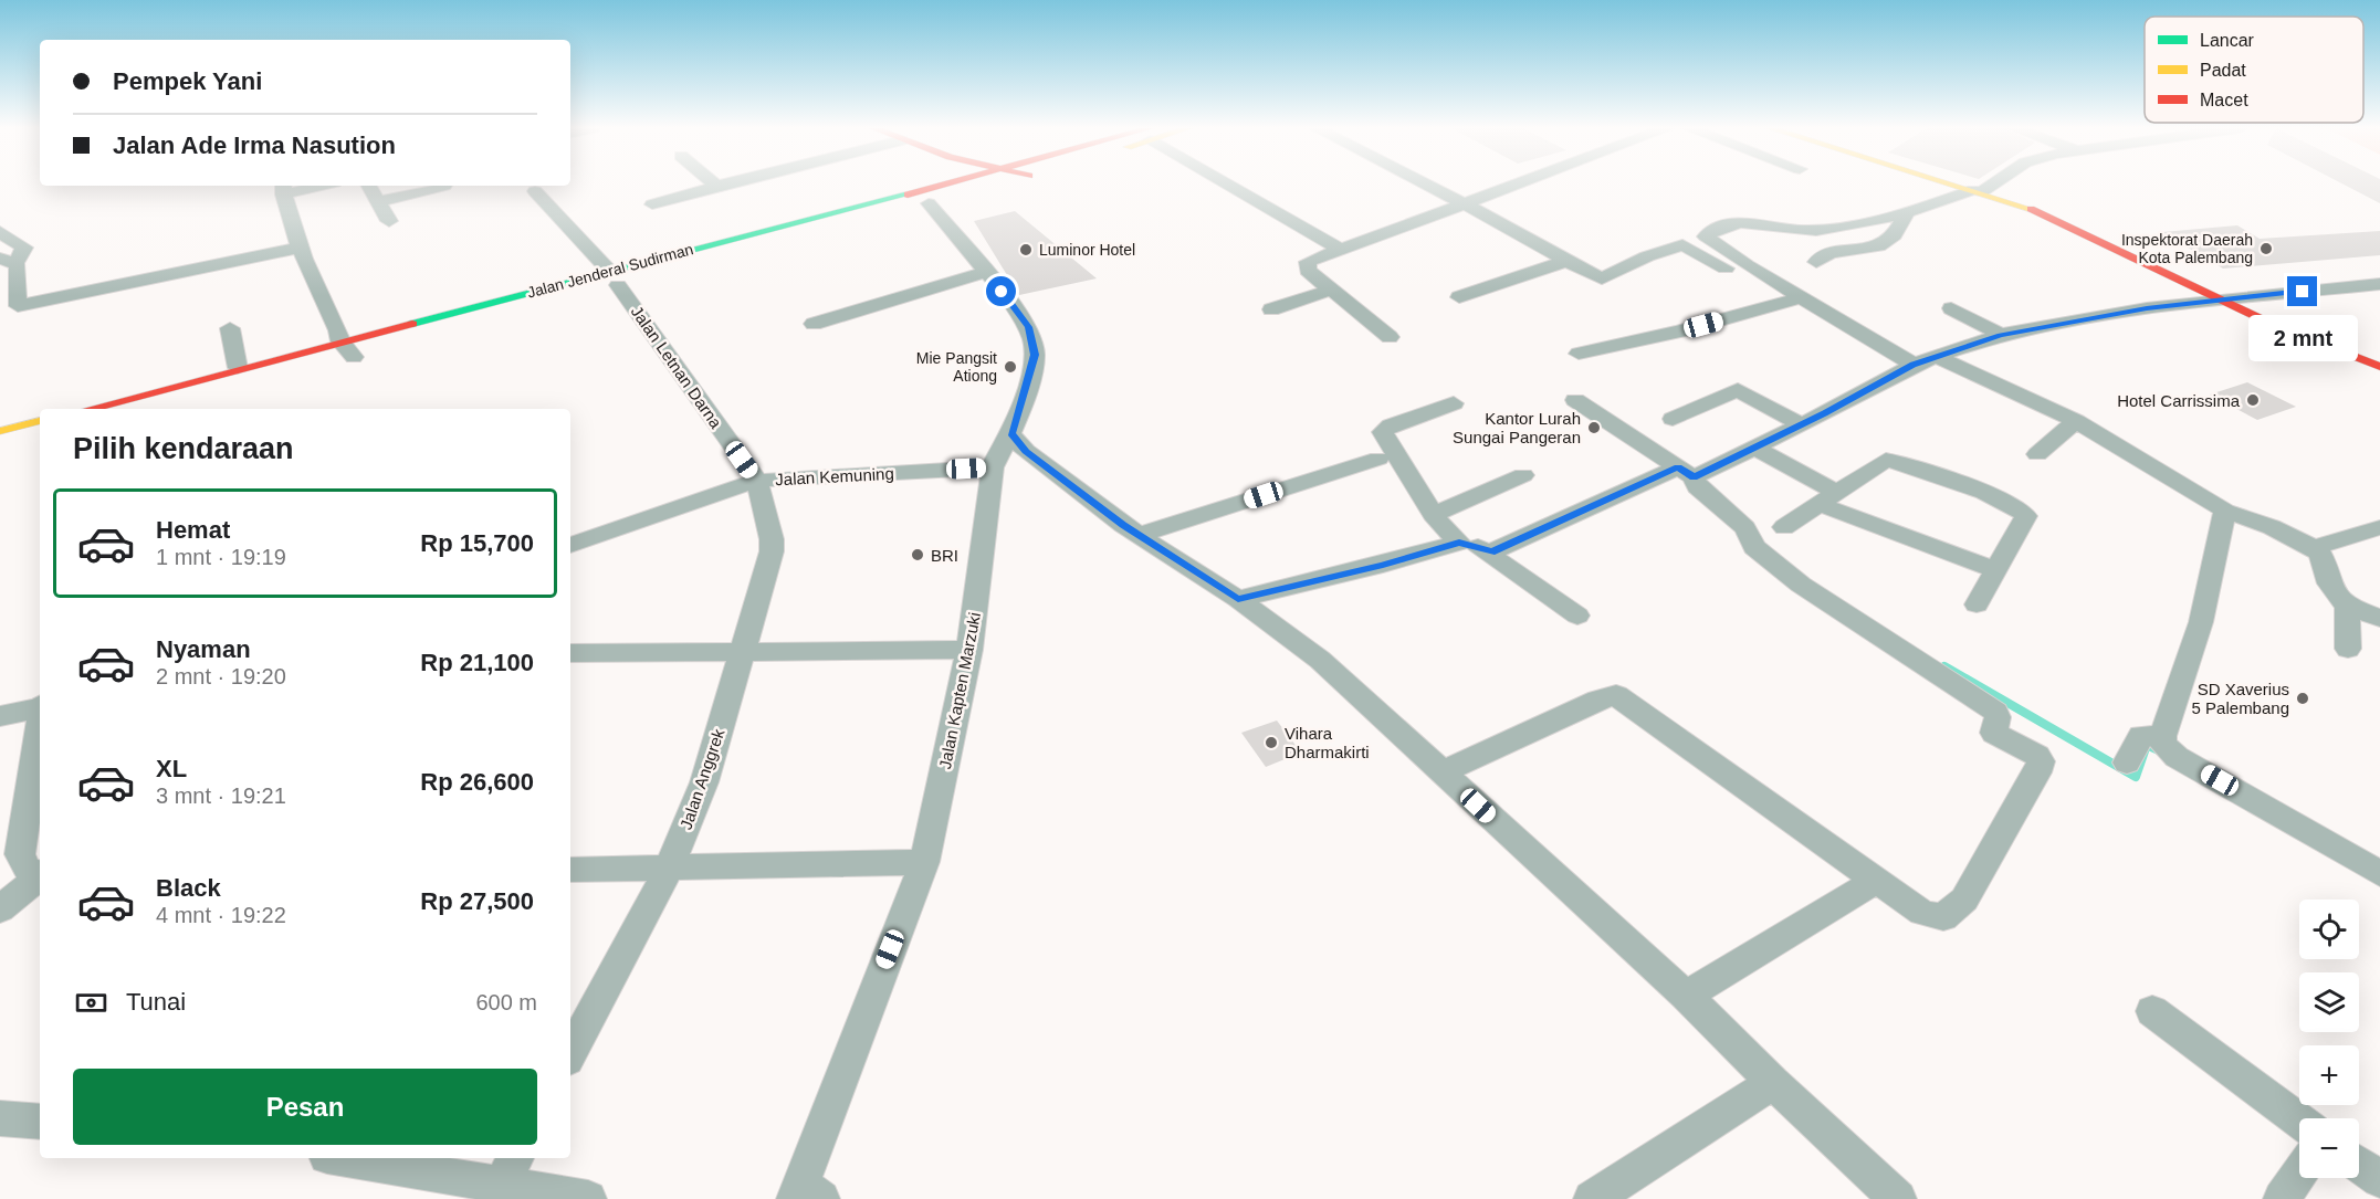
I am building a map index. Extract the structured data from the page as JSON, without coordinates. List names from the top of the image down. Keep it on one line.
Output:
{"streets":{"main road":["Jalan Jenderal Sudirman"],"street":["Jalan Letnan Darna","Jalan Kemuning","Jalan Kapten Marzuki","Jalan Anggrek"]},"crossings":[["Jalan Jenderal Sudirman","Jalan Letnan Darna"],["Jalan Jenderal Sudirman","Jalan Kapten Marzuki"],["Jalan Letnan Darna","Jalan Kemuning"],["Jalan Letnan Darna","Jalan Anggrek"],["Jalan Kemuning","Jalan Kapten Marzuki"],["Jalan Kemuning","Jalan Anggrek"]],"places":["Inspektorat Daerah Kota Palembang","Luminor Hotel","Mie Pangsit Ationg","Hotel Carrissima","Kantor Lurah Sungai Pangeran","BRI","SD Xaverius 5 Palembang","Vihara Dharmakirti"],"legend":["Lancar","Padat","Macet"],"page":{"banner":["Pempek Yani","Jalan Ade Irma Nasution"],"bubble":"2 mnt","heading":"Pilih kendaraan","list":[{"name":"Hemat","note":"1 mnt · 19:19","value":"Rp 15,700"},{"name":"Nyaman","note":"2 mnt · 19:20","value":"Rp 21,100"},{"name":"XL","note":"3 mnt · 19:21","value":"Rp 26,600"},{"name":"Black","note":"4 mnt · 19:22","value":"Rp 27,500"}],"map_buttons":["+","−"],"pay":["Tunai","600 m"],"buttons":"Pesan"}}
